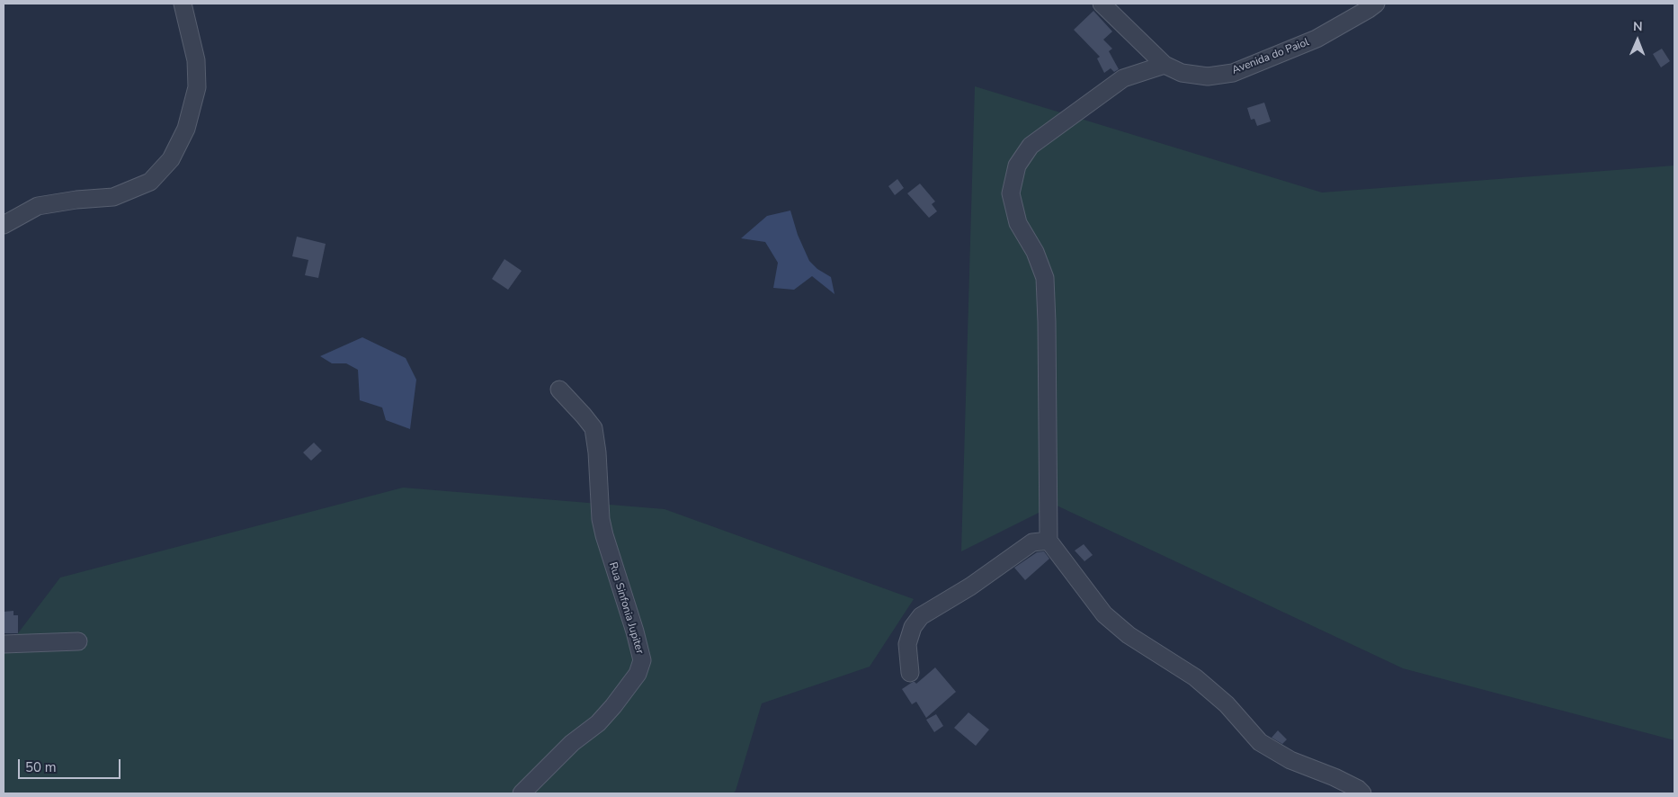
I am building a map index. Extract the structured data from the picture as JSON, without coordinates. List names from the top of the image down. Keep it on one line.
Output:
{"streets":{"street":["Avenida do Paiol","Rua Sinfonia Jupiter"]},"scale_bar":"50 m","north":"top"}
